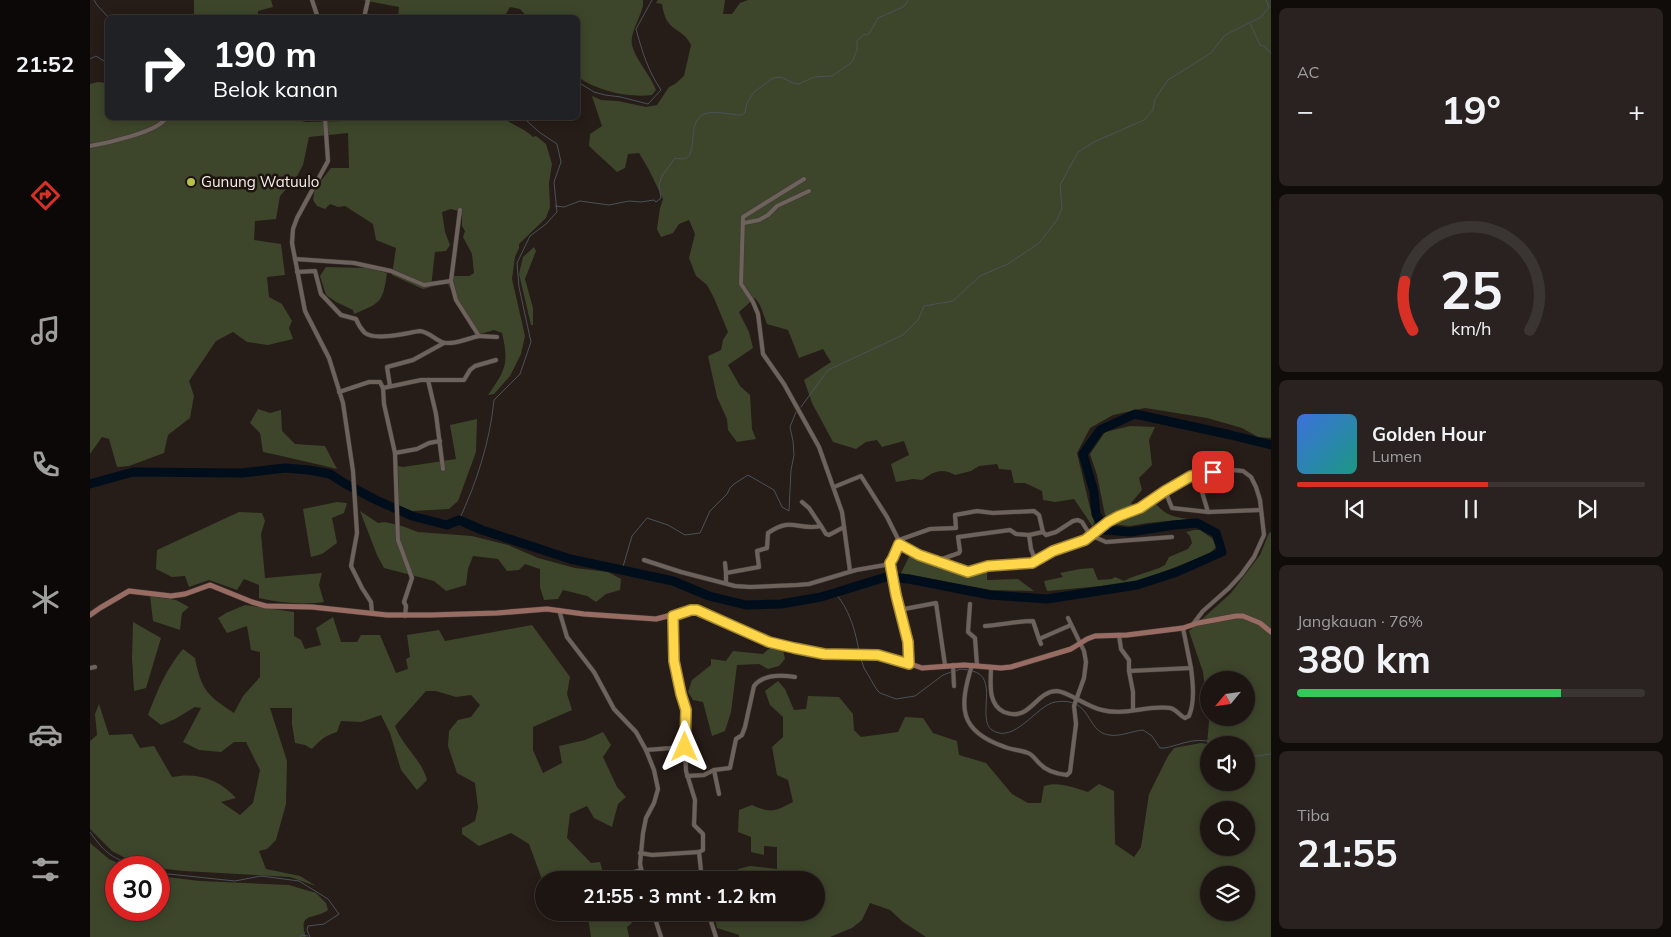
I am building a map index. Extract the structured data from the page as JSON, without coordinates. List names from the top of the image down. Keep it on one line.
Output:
{"places":["Gunung Watuulo"],"north":"bottom left","page":{"tabs":"21:52","tile":["AC",["Jangkauan · 76%","380 km"],["Tiba","21:55"]],"turn":["190 m","Belok kanan"],"heat":["−","19°","+"],"song":["Golden Hour","Lumen"],"limit":"30","trip":"21:55 · 3 mnt · 1.2 km","gauge":["25","km/h"]}}
